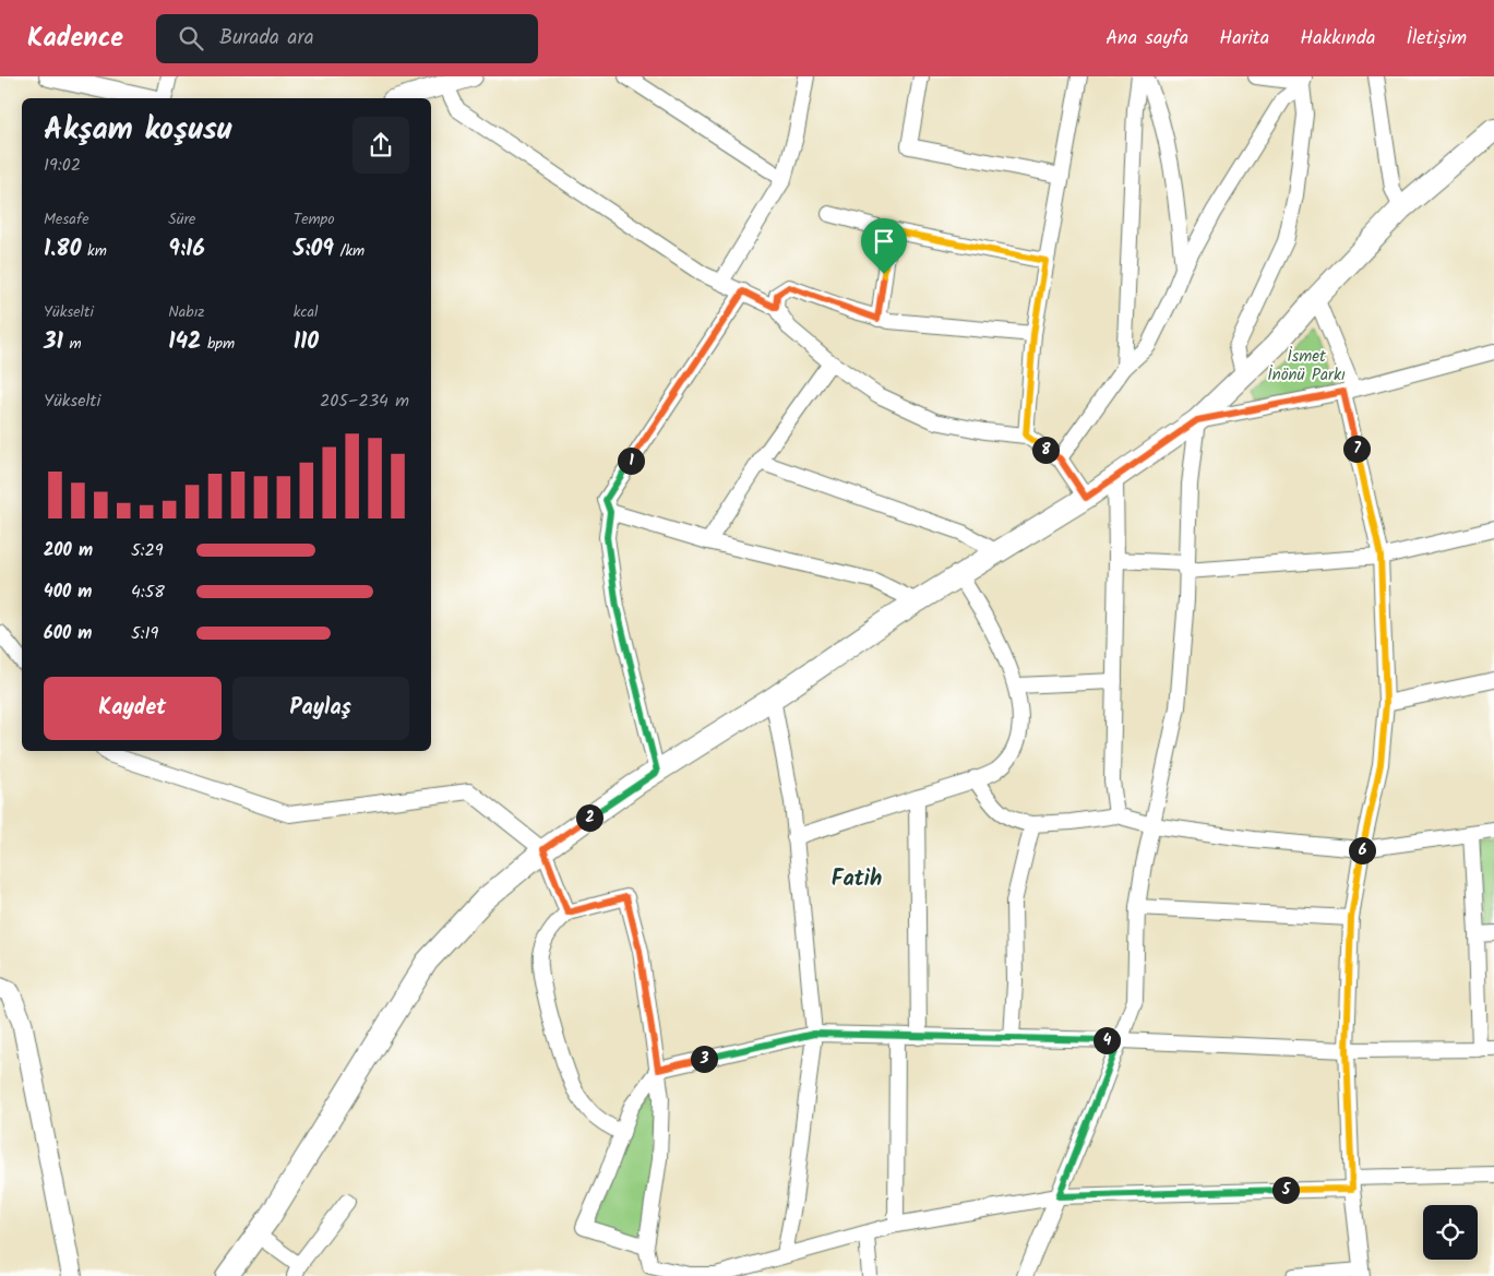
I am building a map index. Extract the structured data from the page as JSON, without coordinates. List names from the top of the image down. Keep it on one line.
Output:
{"districts":["Fatih"],"parks":["İsmet İnönü Parkı"],"page":{"header":"Kadence","search":"Burada ara","nav":["Ana sayfa","Harita","Hakkında","İletişim"],"heading":["Akşam koşusu","19:02"],"stats":[["Mesafe","1.80 km"],["Süre","9:16"],["Tempo","5:09 /km"],["Yükselti","31 m"],["Nabız","142 bpm"],["kcal","110"]],"chart":["Yükselti","205–234 m"],"pins":["7","8","1","2","6","4","3","5"],"list":[{"name":"200 m","note":"5:29"},{"name":"400 m","note":"4:58"},{"name":"600 m","note":"5:19"}],"buttons":["Kaydet","Paylaş"]}}
